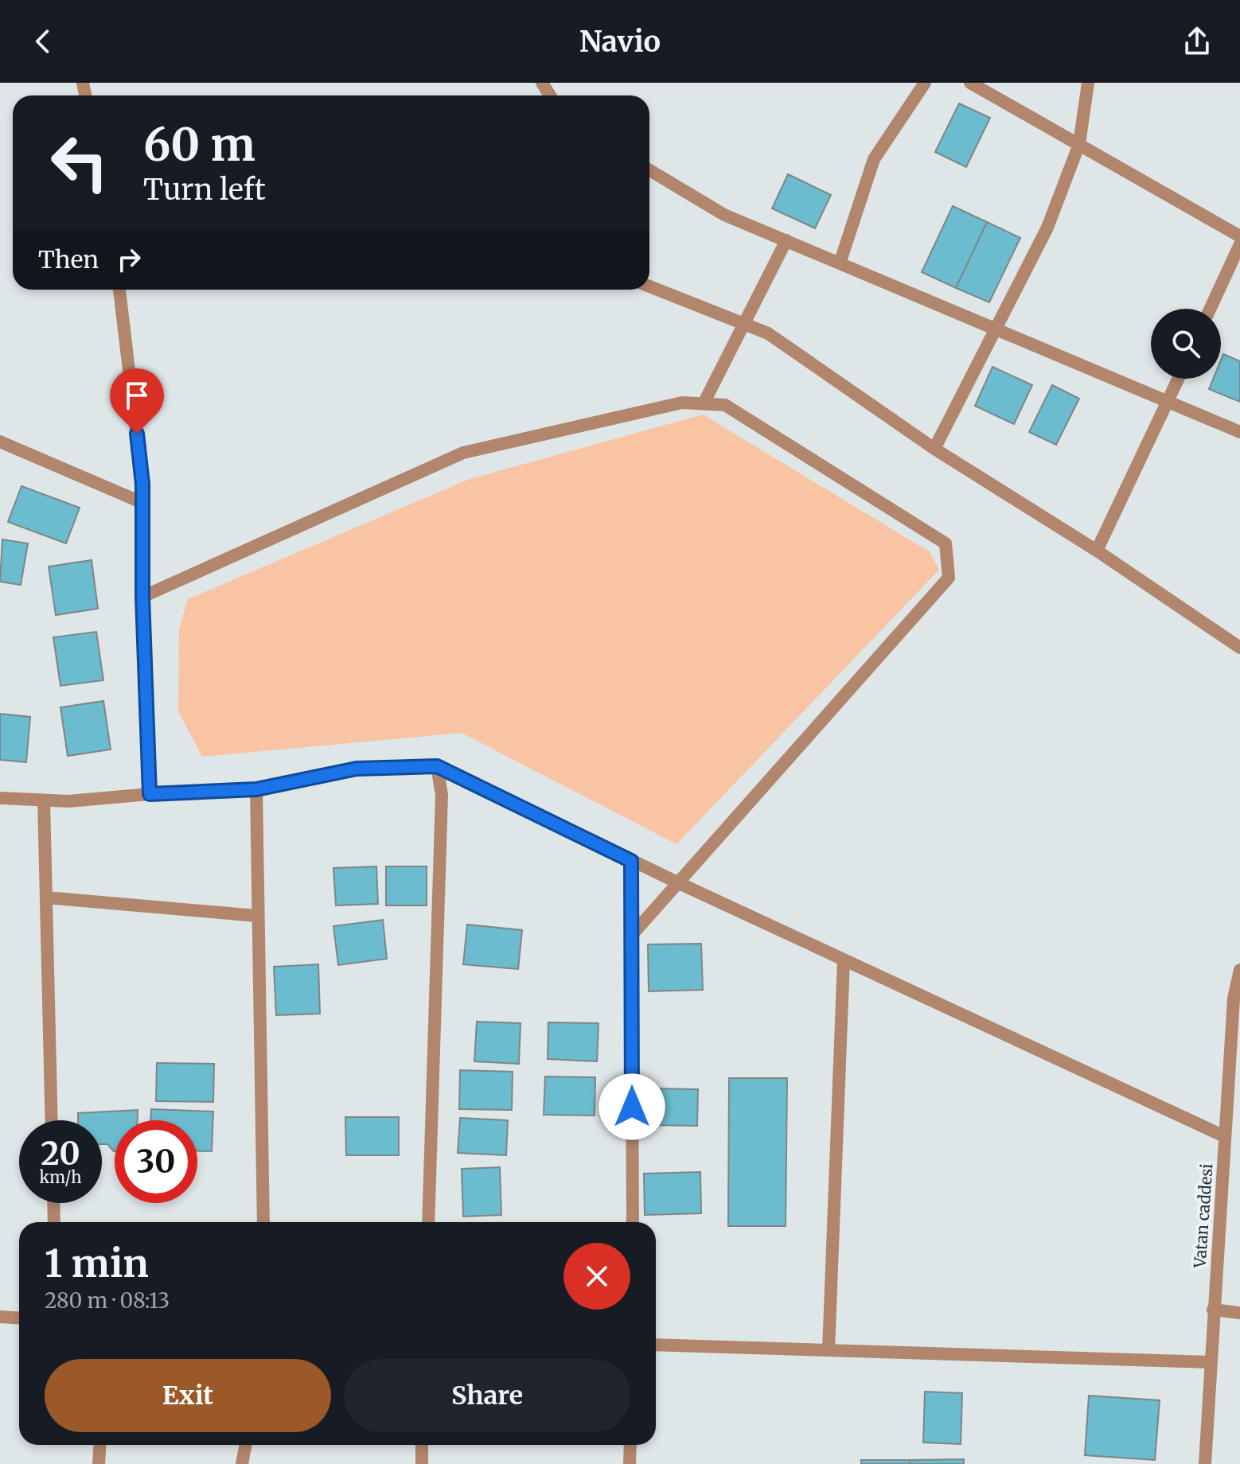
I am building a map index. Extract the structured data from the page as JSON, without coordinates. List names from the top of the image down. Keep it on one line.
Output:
{"streets":{"street":["Vatan caddesi"]},"page":{"header":"Navio","turn":["60 m","Turn left"],"then":"Then","speed":"20 km/h","limit":"30","heading":["1 min","280 m · 08:13"],"buttons":["Exit","Share"]}}
